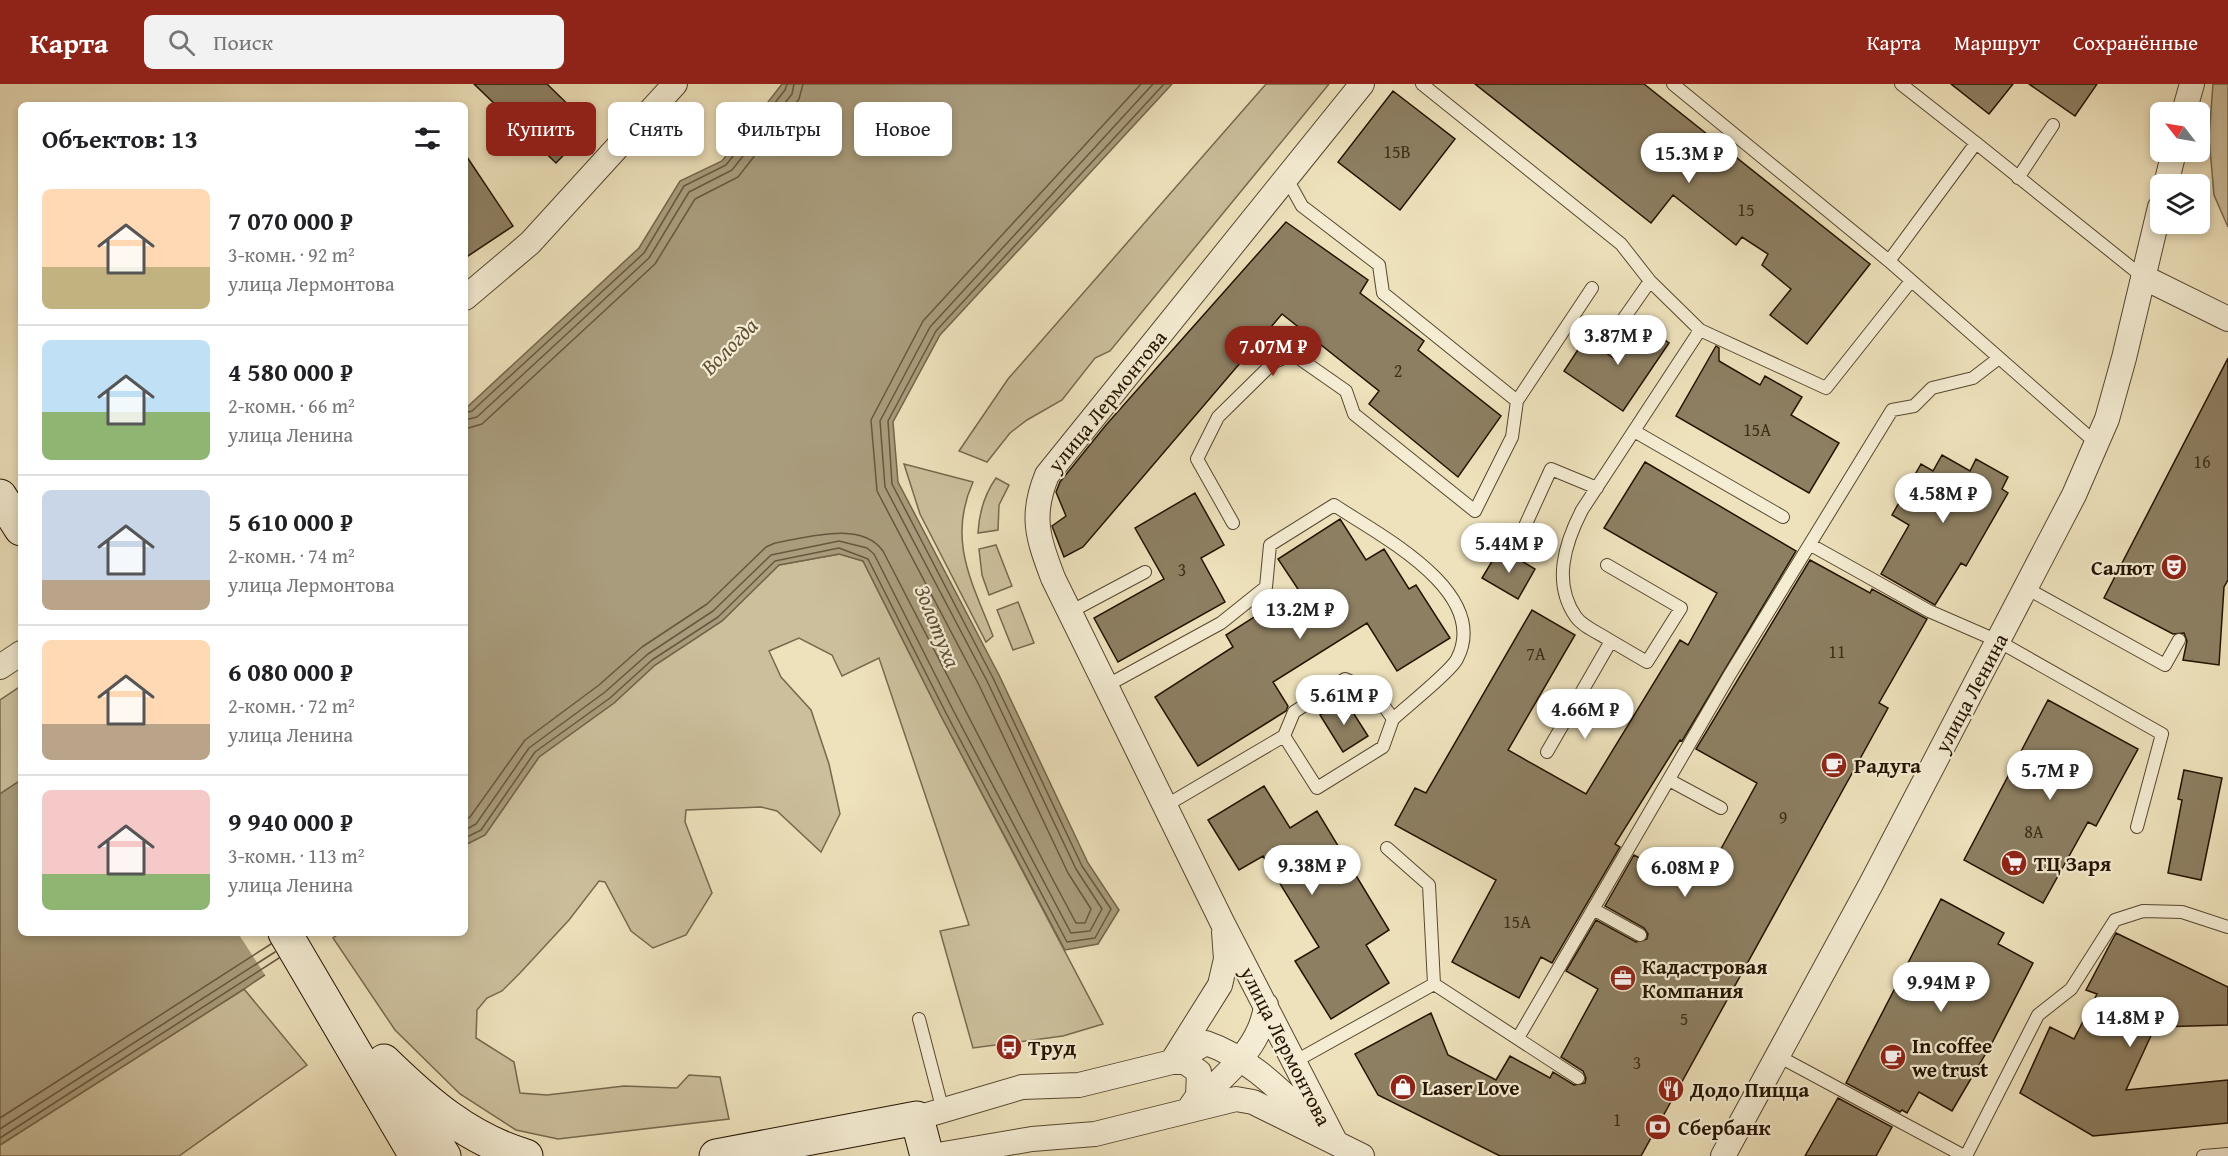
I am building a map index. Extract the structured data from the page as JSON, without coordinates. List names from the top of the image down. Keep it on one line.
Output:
{"streets":{"street":["улица Лермонтова","улица Ленина"]},"water":["Вологда","Золотуха"],"places":{"theatre":["Салют"],"cafe":["Радуга","In coffee we trust"],"supermarket":["ТЦ Заря"],"office":["Кадастровая Компания"],"bus stop":["Труд"],"shop":["Laser Love"],"restaurant":["Додо Пицца"],"bank":["Сбербанк"]},"house_numbers":["15В","15","2","15А","16","3","11","7А","9","8А","15А","5","3","1"],"north":"top left","page":{"header":"Карта","search":"Поиск","nav":["Карта","Маршрут","Сохранённые"],"chip":["Купить","Снять","Фильтры","Новое"],"heading":"Объектов: 13","price":["15.3M ₽","3.87M ₽","7.07M ₽","4.58M ₽","5.44M ₽","13.2M ₽","5.61M ₽","4.66M ₽","5.7M ₽","9.38M ₽","6.08M ₽","9.94M ₽","14.8M ₽"],"list":[{"name":"7 070 000 ₽","note":"3-комн. · 92 m² · улица Лермонтова"},{"name":"4 580 000 ₽","note":"2-комн. · 66 m² · улица Ленина"},{"name":"5 610 000 ₽","note":"2-комн. · 74 m² · улица Лермонтова"},{"name":"6 080 000 ₽","note":"2-комн. · 72 m² · улица Ленина"},{"name":"9 940 000 ₽","note":"3-комн. · 113 m² · улица Ленина"}]}}
